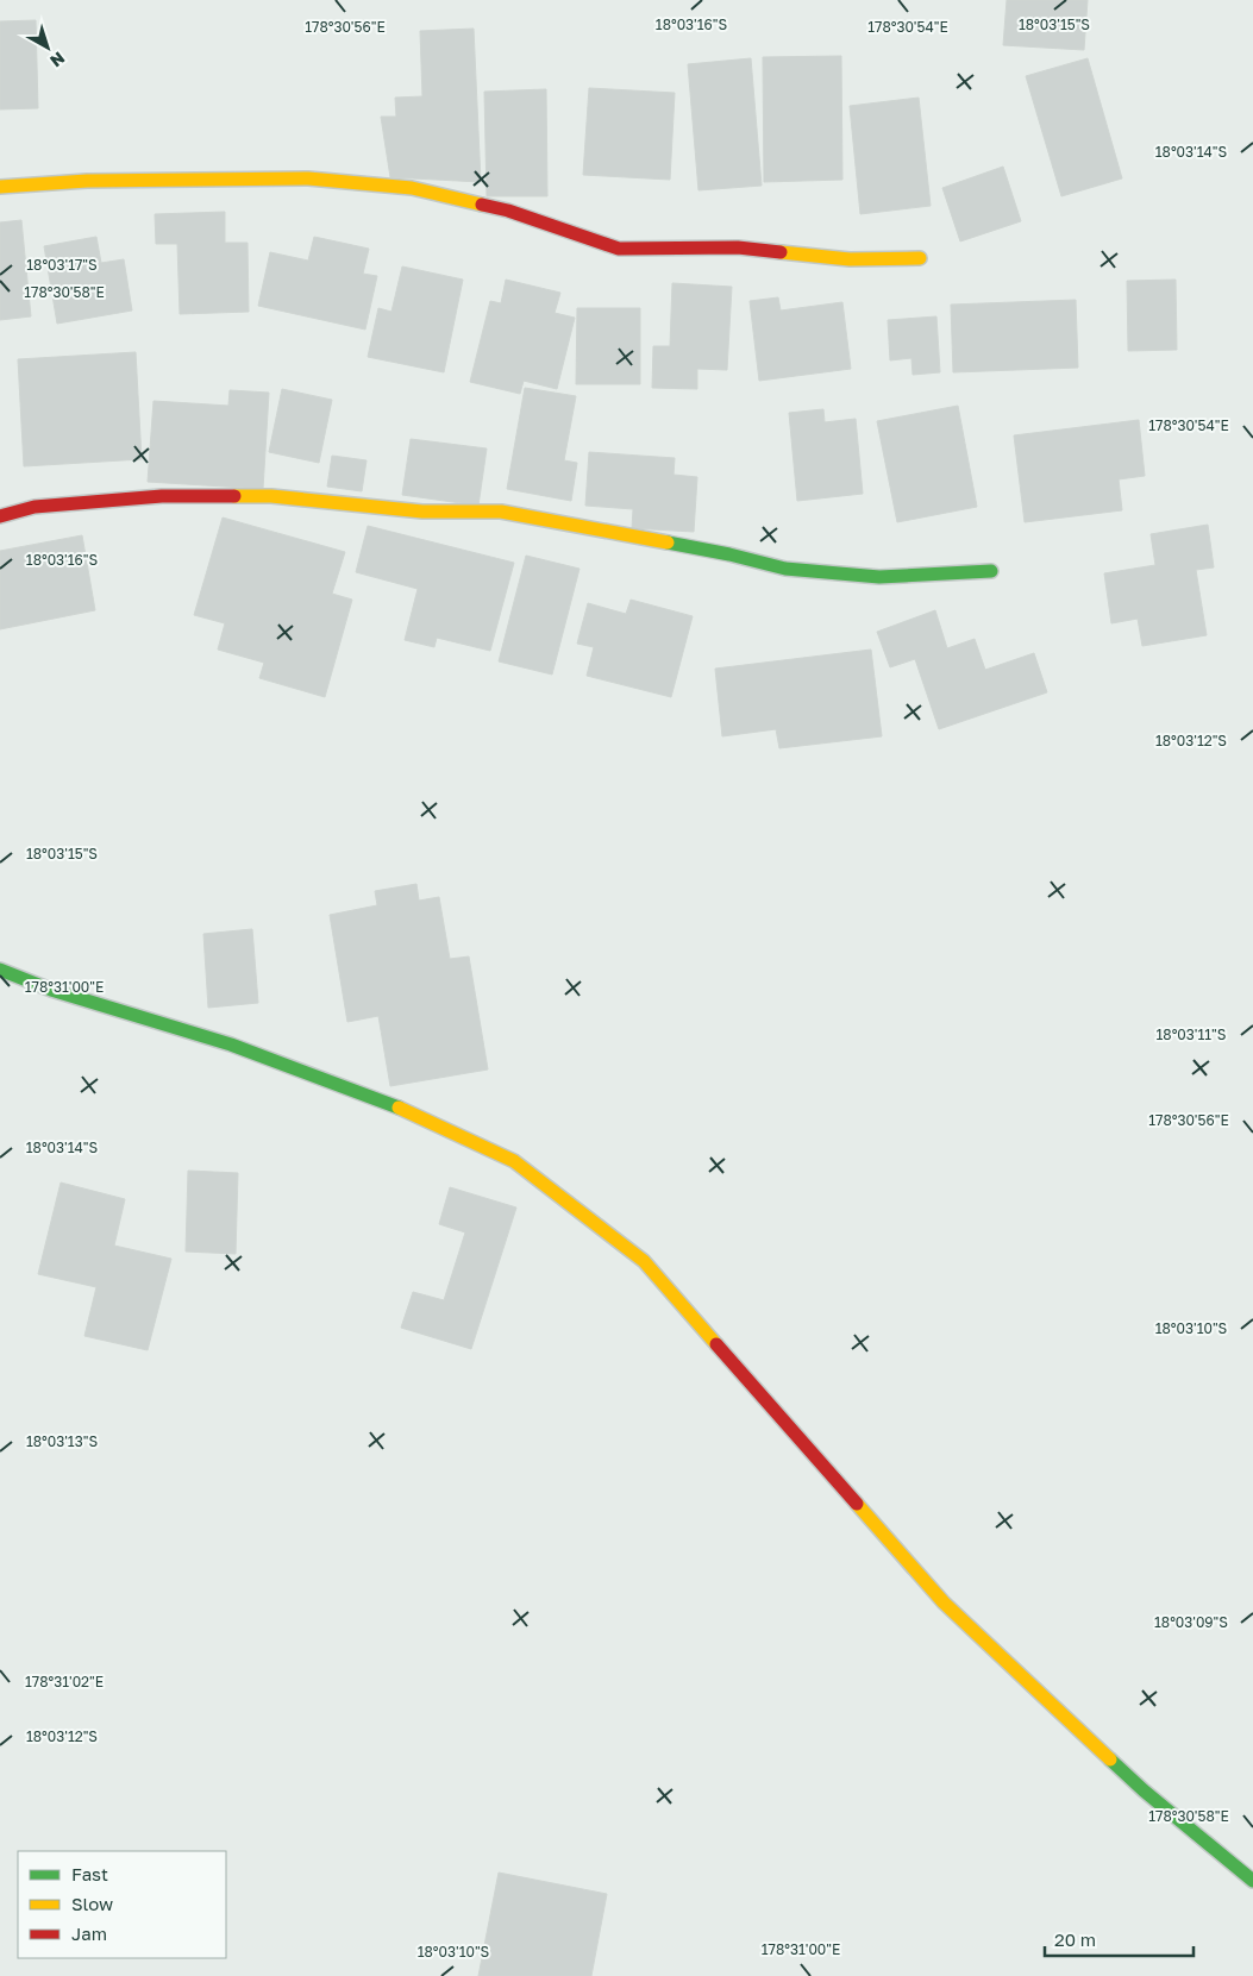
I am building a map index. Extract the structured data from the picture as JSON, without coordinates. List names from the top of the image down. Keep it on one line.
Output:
{"legend":["Fast","Slow","Jam"],"scale_bar":"20 m","north":"bottom right","coordinates":["18°03'16\"S","18°03'15\"S","178°30'56\"E","178°30'54\"E","18°03'14\"S","18°03'17\"S","178°30'58\"E","18°03'12\"S","178°31'00\"E","18°03'11\"S","18°03'10\"S","18°03'13\"S","18°03'09\"S","178°31'02\"E"]}
